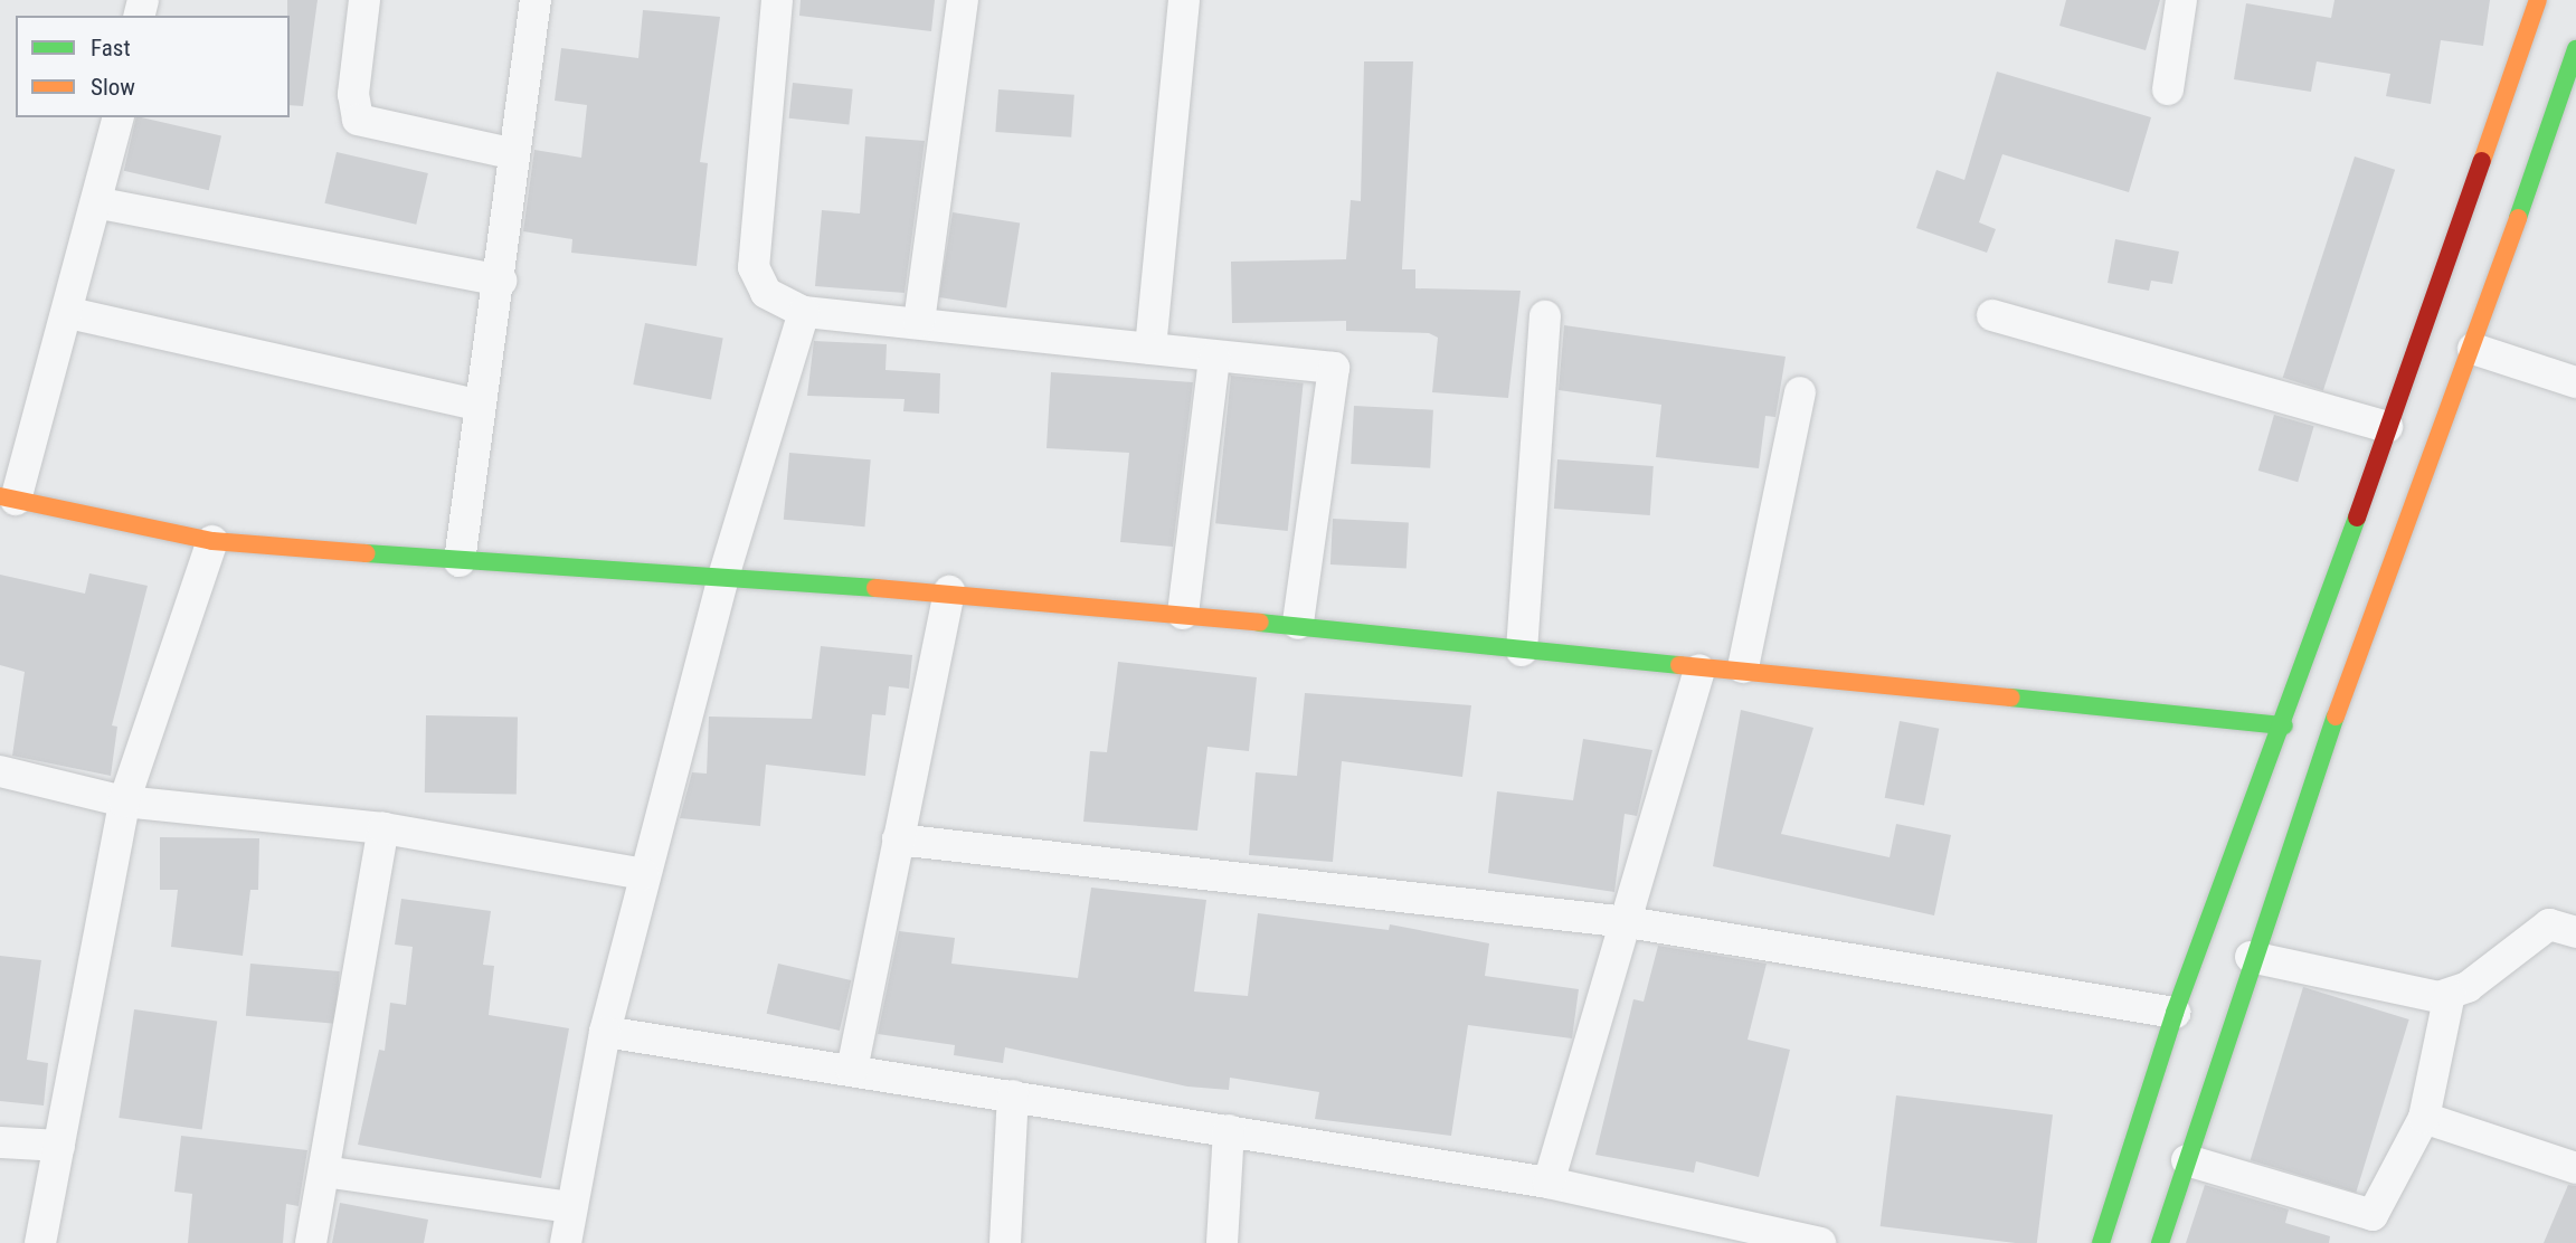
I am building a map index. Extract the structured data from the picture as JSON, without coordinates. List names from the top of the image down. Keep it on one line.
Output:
{"legend":["Fast","Slow"]}
